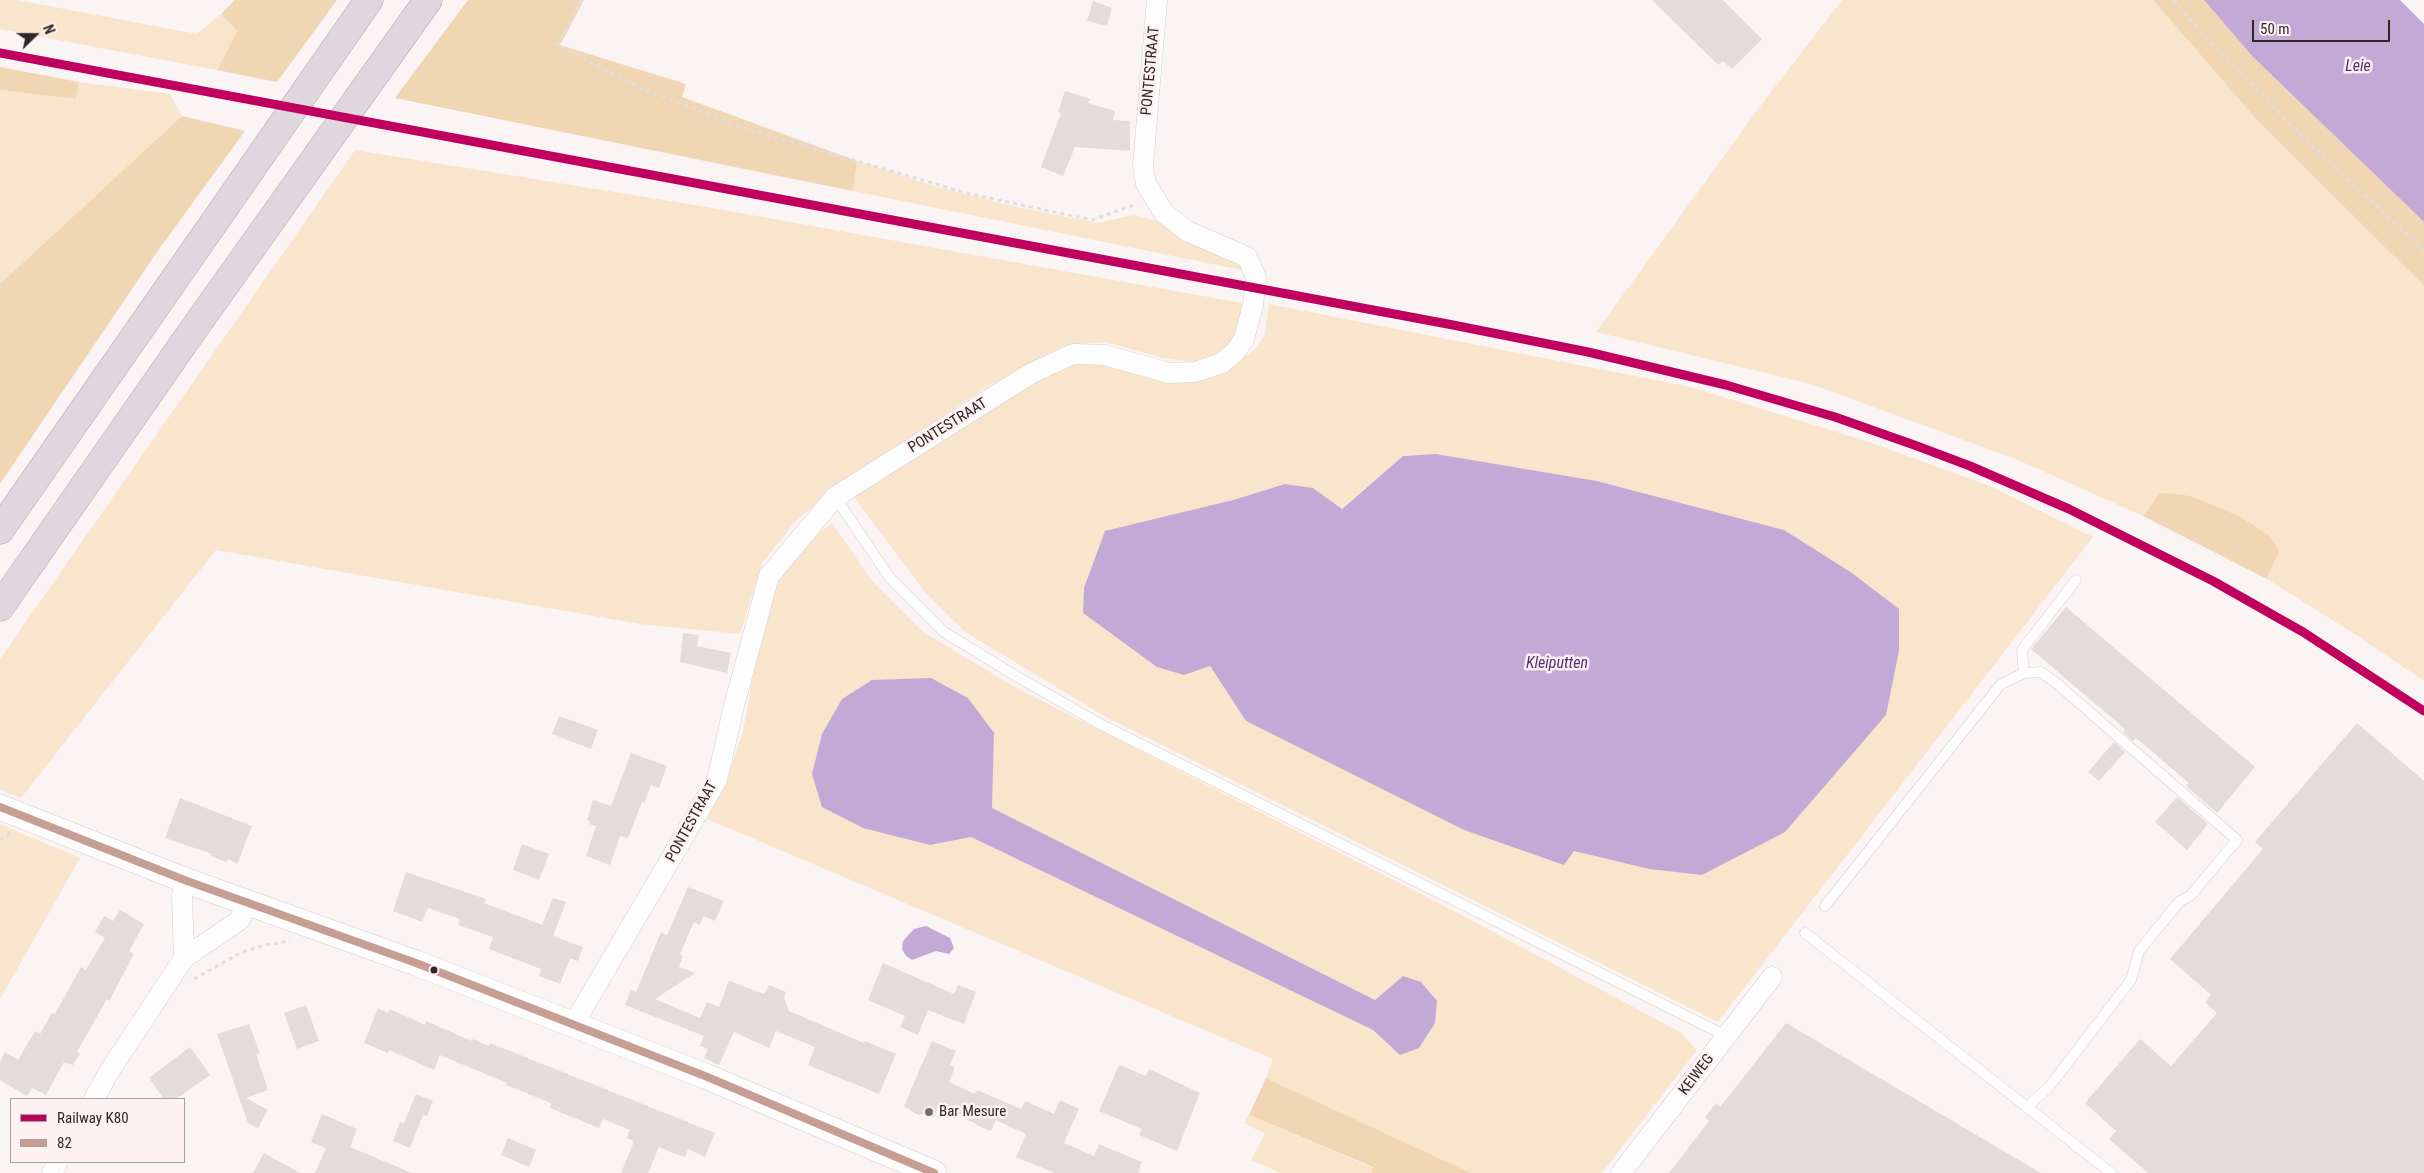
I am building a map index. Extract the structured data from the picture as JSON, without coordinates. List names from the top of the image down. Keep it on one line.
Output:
{"streets":{"street":["PONTESTRAAT","KEIWEG"]},"water":["Leie","Kleiputten"],"places":["Bar Mesure"],"lines":["rail line K80","transit line 82"],"legend":["Railway K80","82"],"scale_bar":"50 m","north":"right"}
